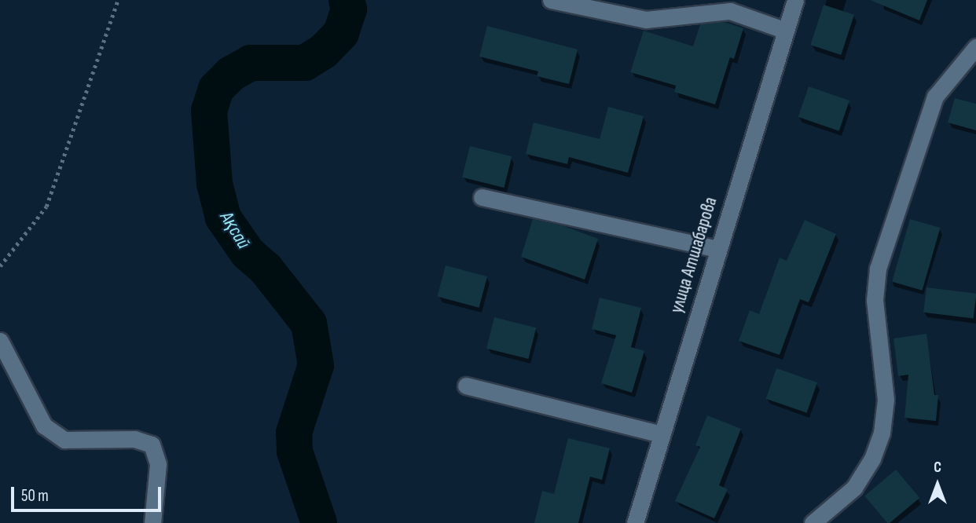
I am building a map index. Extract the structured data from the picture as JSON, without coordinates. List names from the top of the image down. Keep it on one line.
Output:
{"streets":{"street":["улица Атшабарова"]},"water":["Ақсай"],"scale_bar":"50 m","north":"top"}
